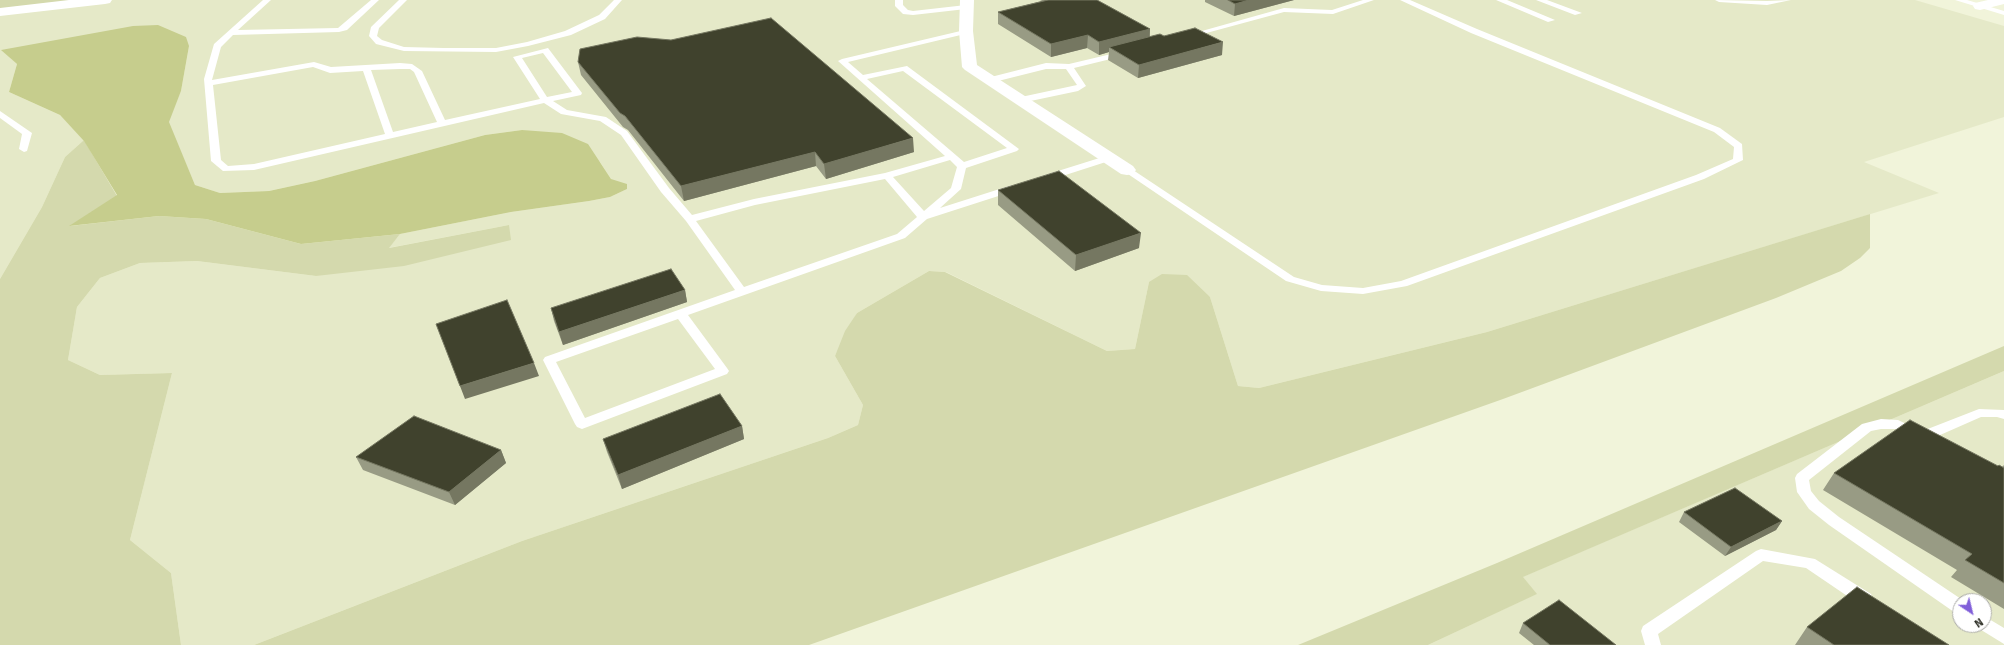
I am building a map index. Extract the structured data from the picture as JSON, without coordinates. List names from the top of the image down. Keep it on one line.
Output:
{"north":"bottom right"}
